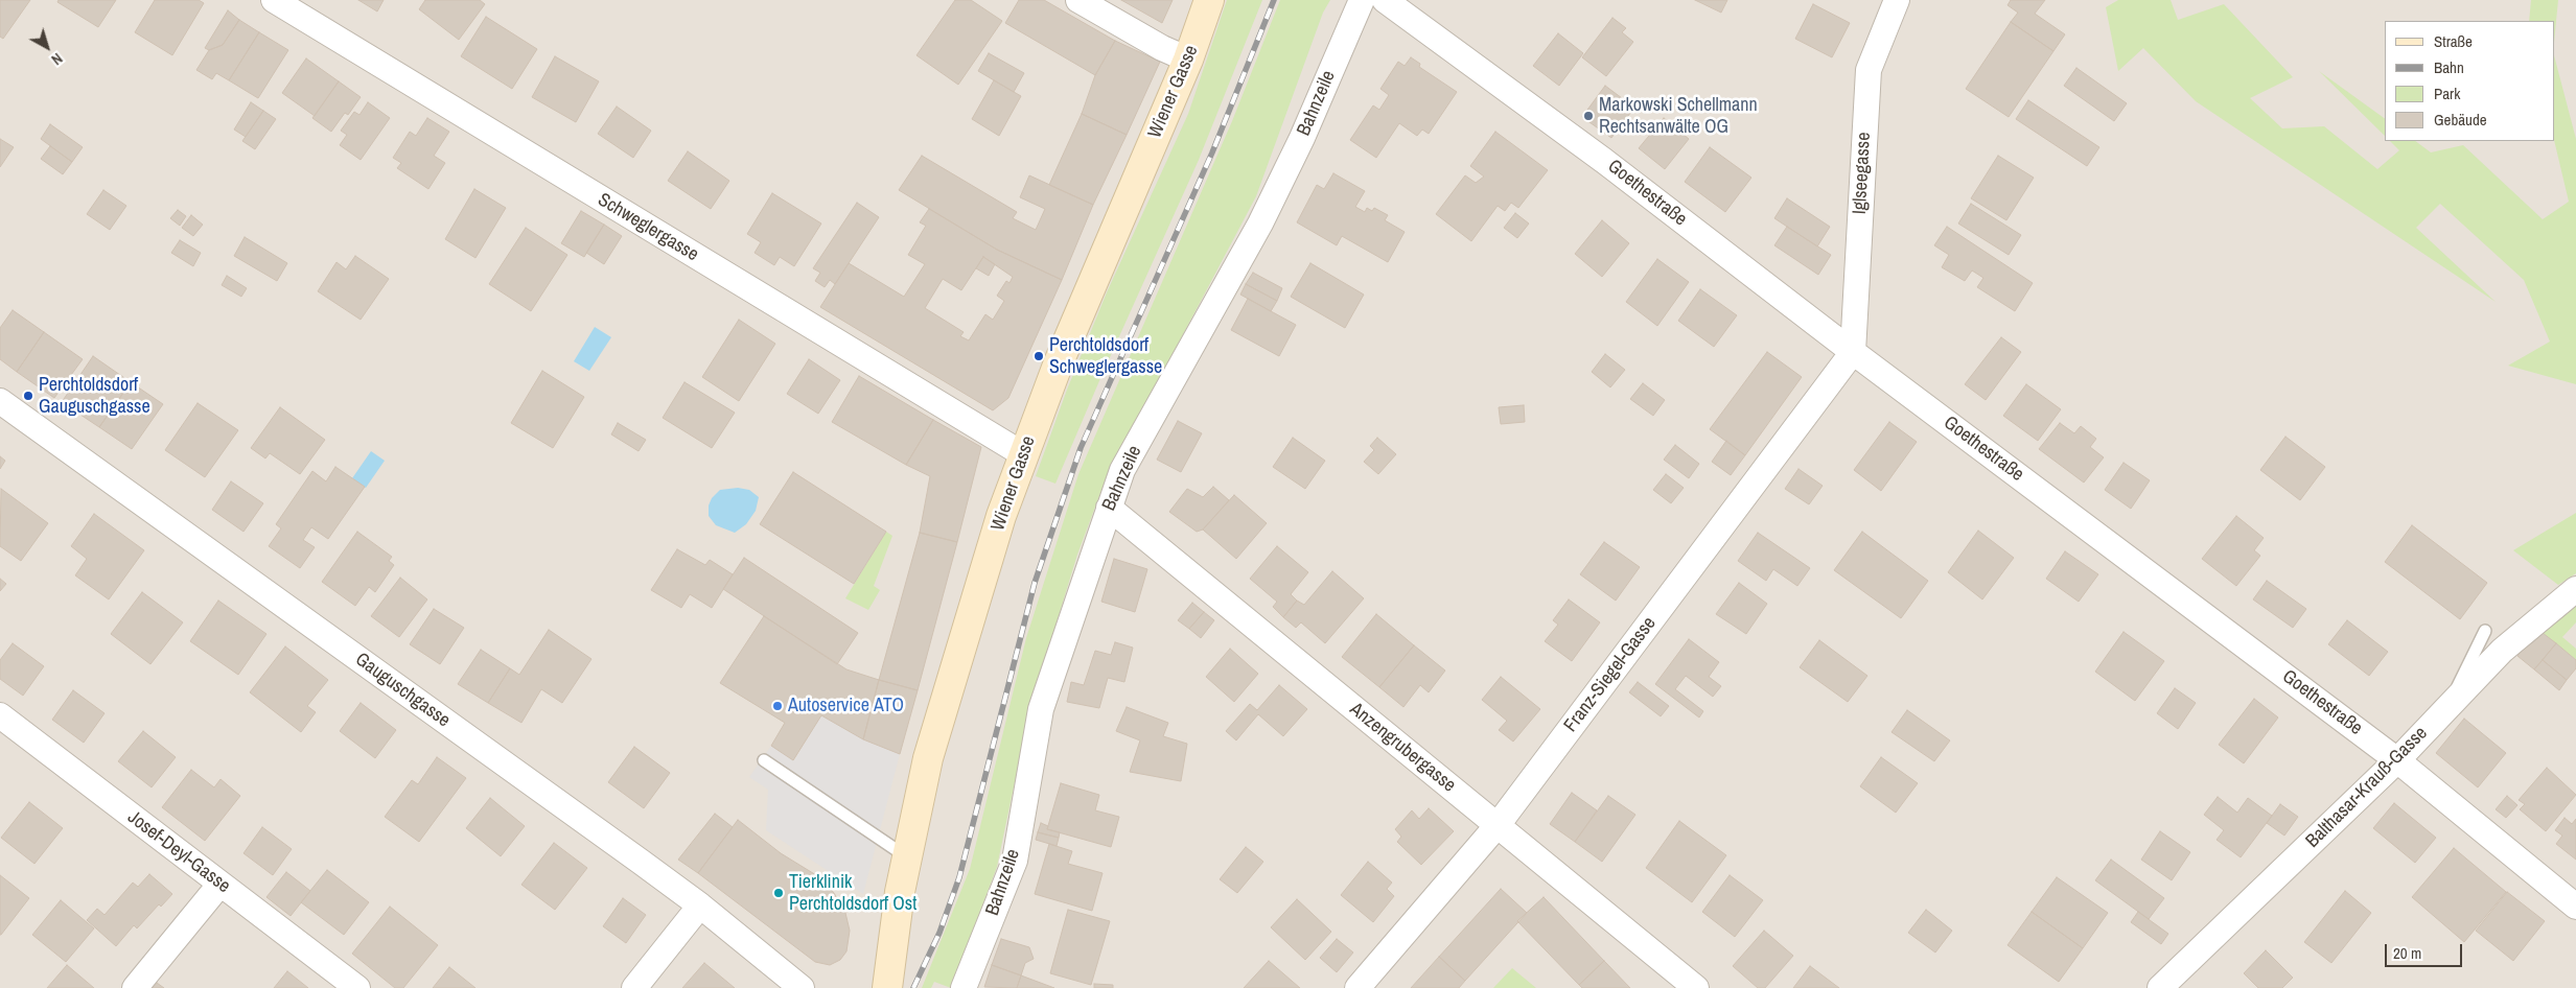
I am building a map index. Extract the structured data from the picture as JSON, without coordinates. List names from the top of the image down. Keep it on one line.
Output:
{"streets":{"main road":["Wiener Gasse"],"street":["Bahnzeile","Iglseegasse","Goethestraße","Schweglergasse","Franz-Siegel-Gasse","Gauguschgasse","Anzengrubergasse","Balthasar-Krauß-Gasse","Josef-Deyl-Gasse"]},"crossings":[["Wiener Gasse","Schweglergasse"],["Bahnzeile","Anzengrubergasse"],["Iglseegasse","Goethestraße"],["Iglseegasse","Franz-Siegel-Gasse"],["Goethestraße","Franz-Siegel-Gasse"],["Goethestraße","Balthasar-Krauß-Gasse"],["Franz-Siegel-Gasse","Anzengrubergasse"]],"places":["Markowski Schellmann Rechtsanwälte OG","Perchtoldsdorf Schweglergasse","Perchtoldsdorf Gauguschgasse","Autoservice ATO","Tierklinik Perchtoldsdorf Ost"],"legend":["Straße","Bahn","Park","Gebäude"],"scale_bar":"20 m","north":"bottom right"}
